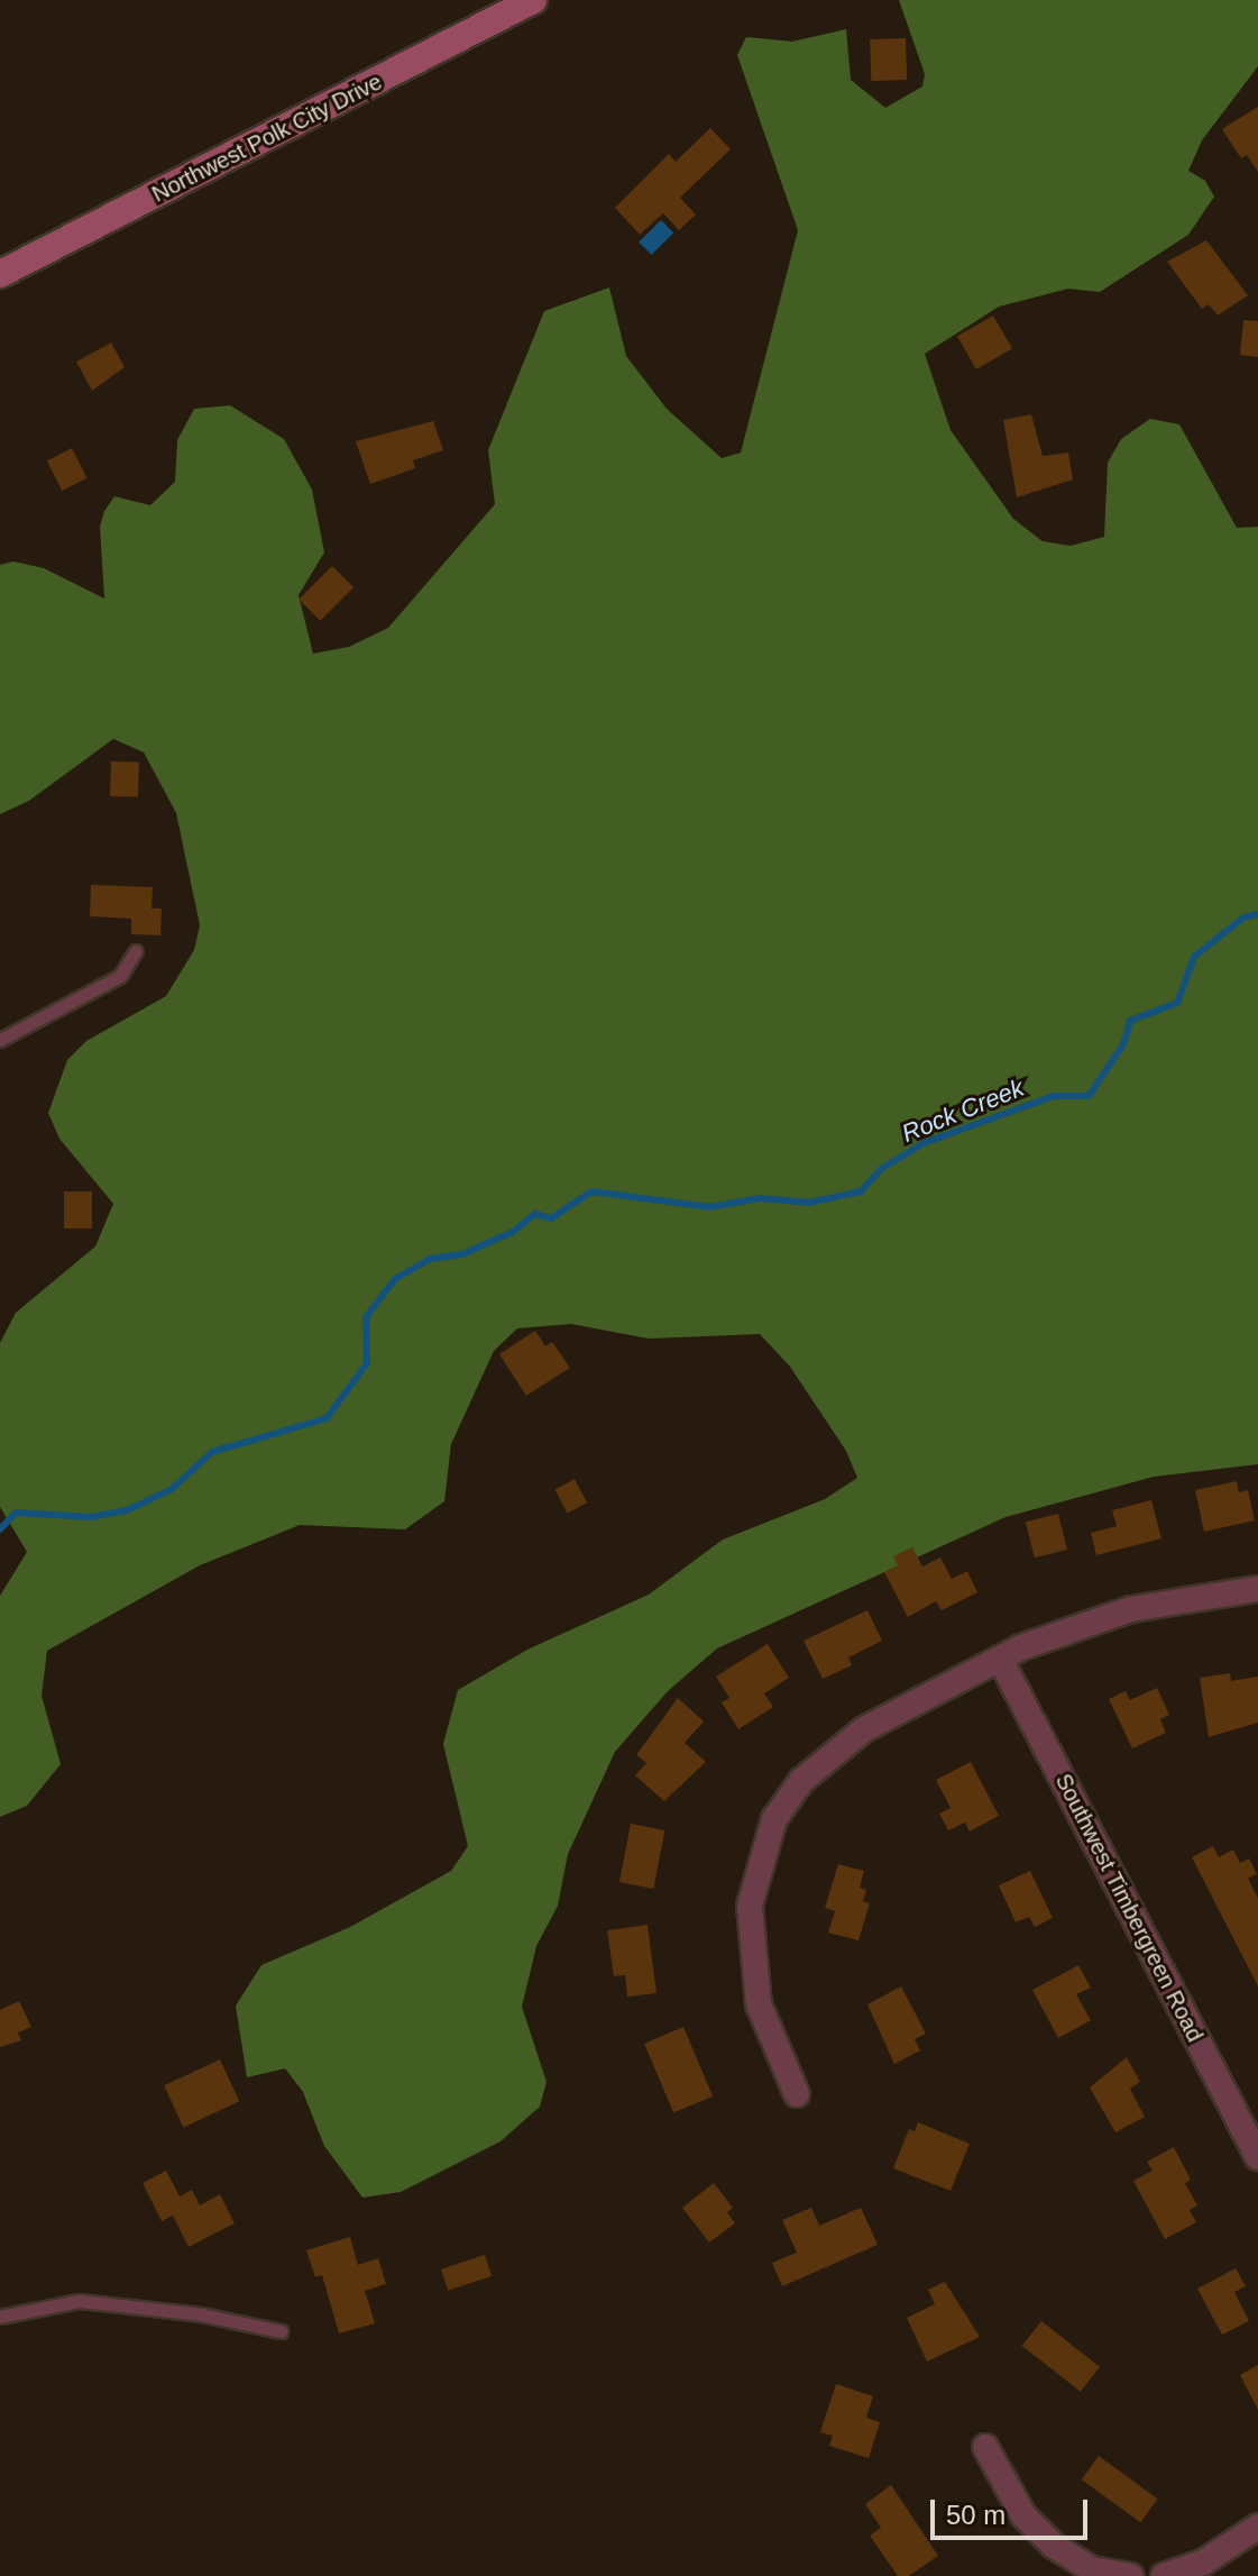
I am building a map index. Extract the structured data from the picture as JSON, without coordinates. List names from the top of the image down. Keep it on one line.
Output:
{"streets":{"street":["Northwest Polk City Drive","Southwest Timbergreen Road"]},"water":["Rock Creek"],"scale_bar":"50 m"}
